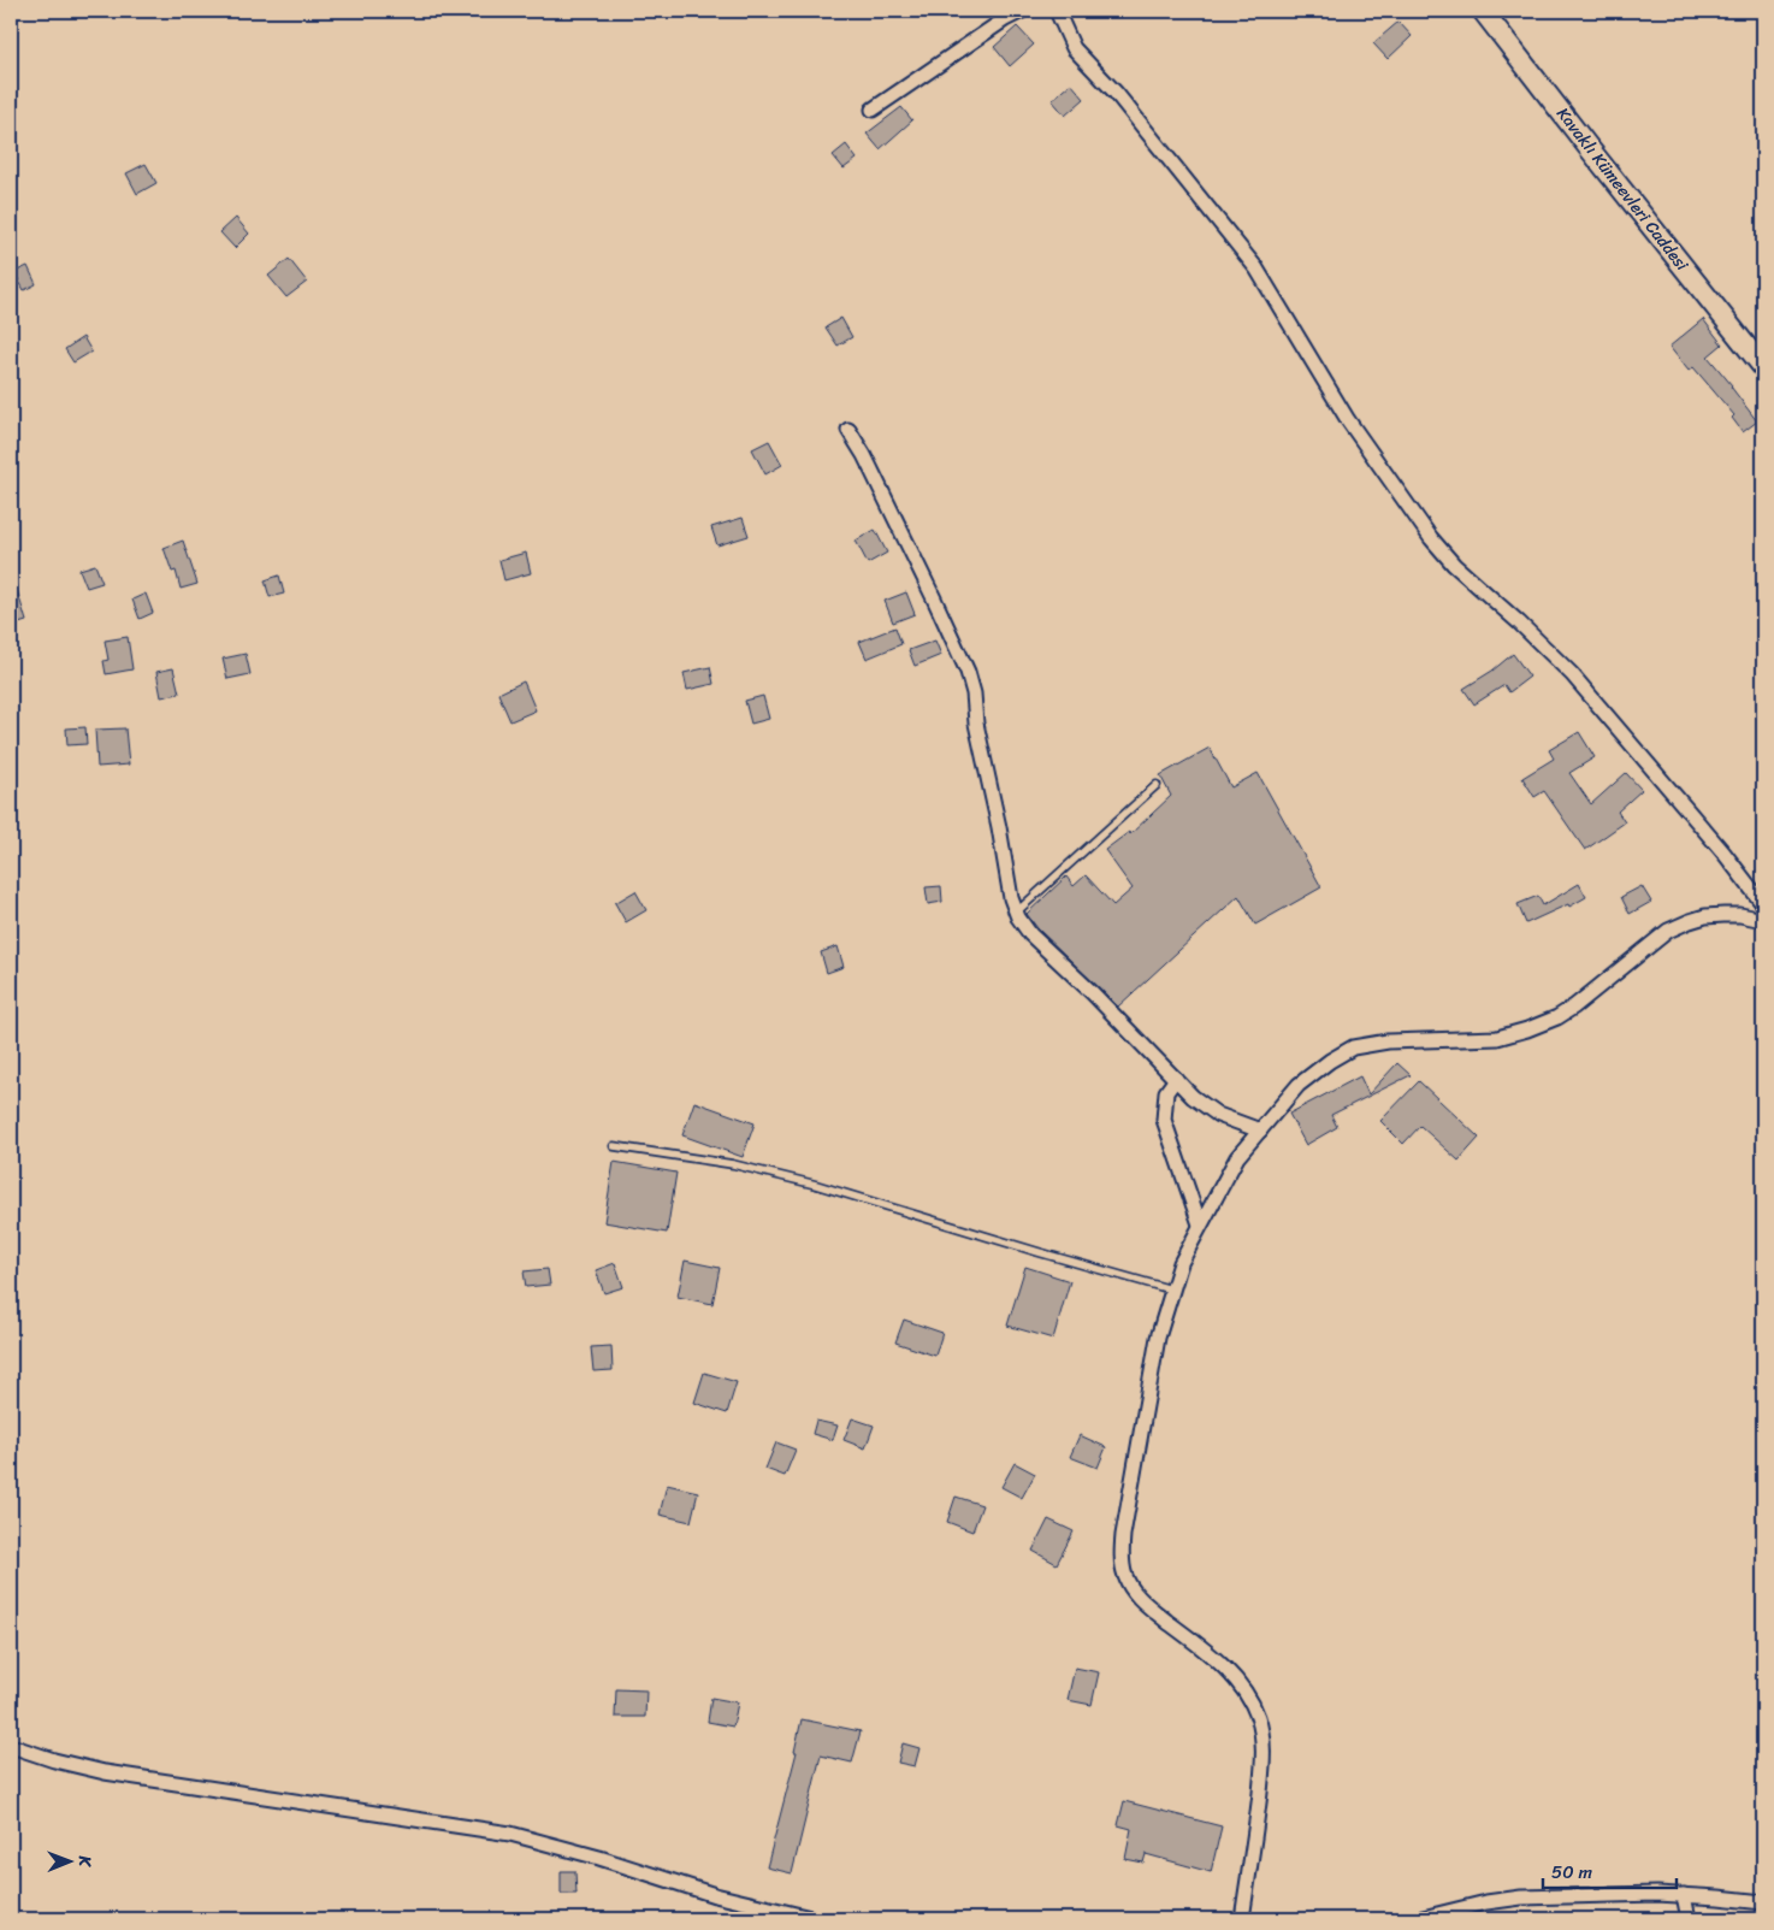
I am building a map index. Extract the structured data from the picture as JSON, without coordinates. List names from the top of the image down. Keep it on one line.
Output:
{"streets":{"street":["Kavaklı Kümeevleri Caddesi"]},"scale_bar":"50 m","north":"right"}
